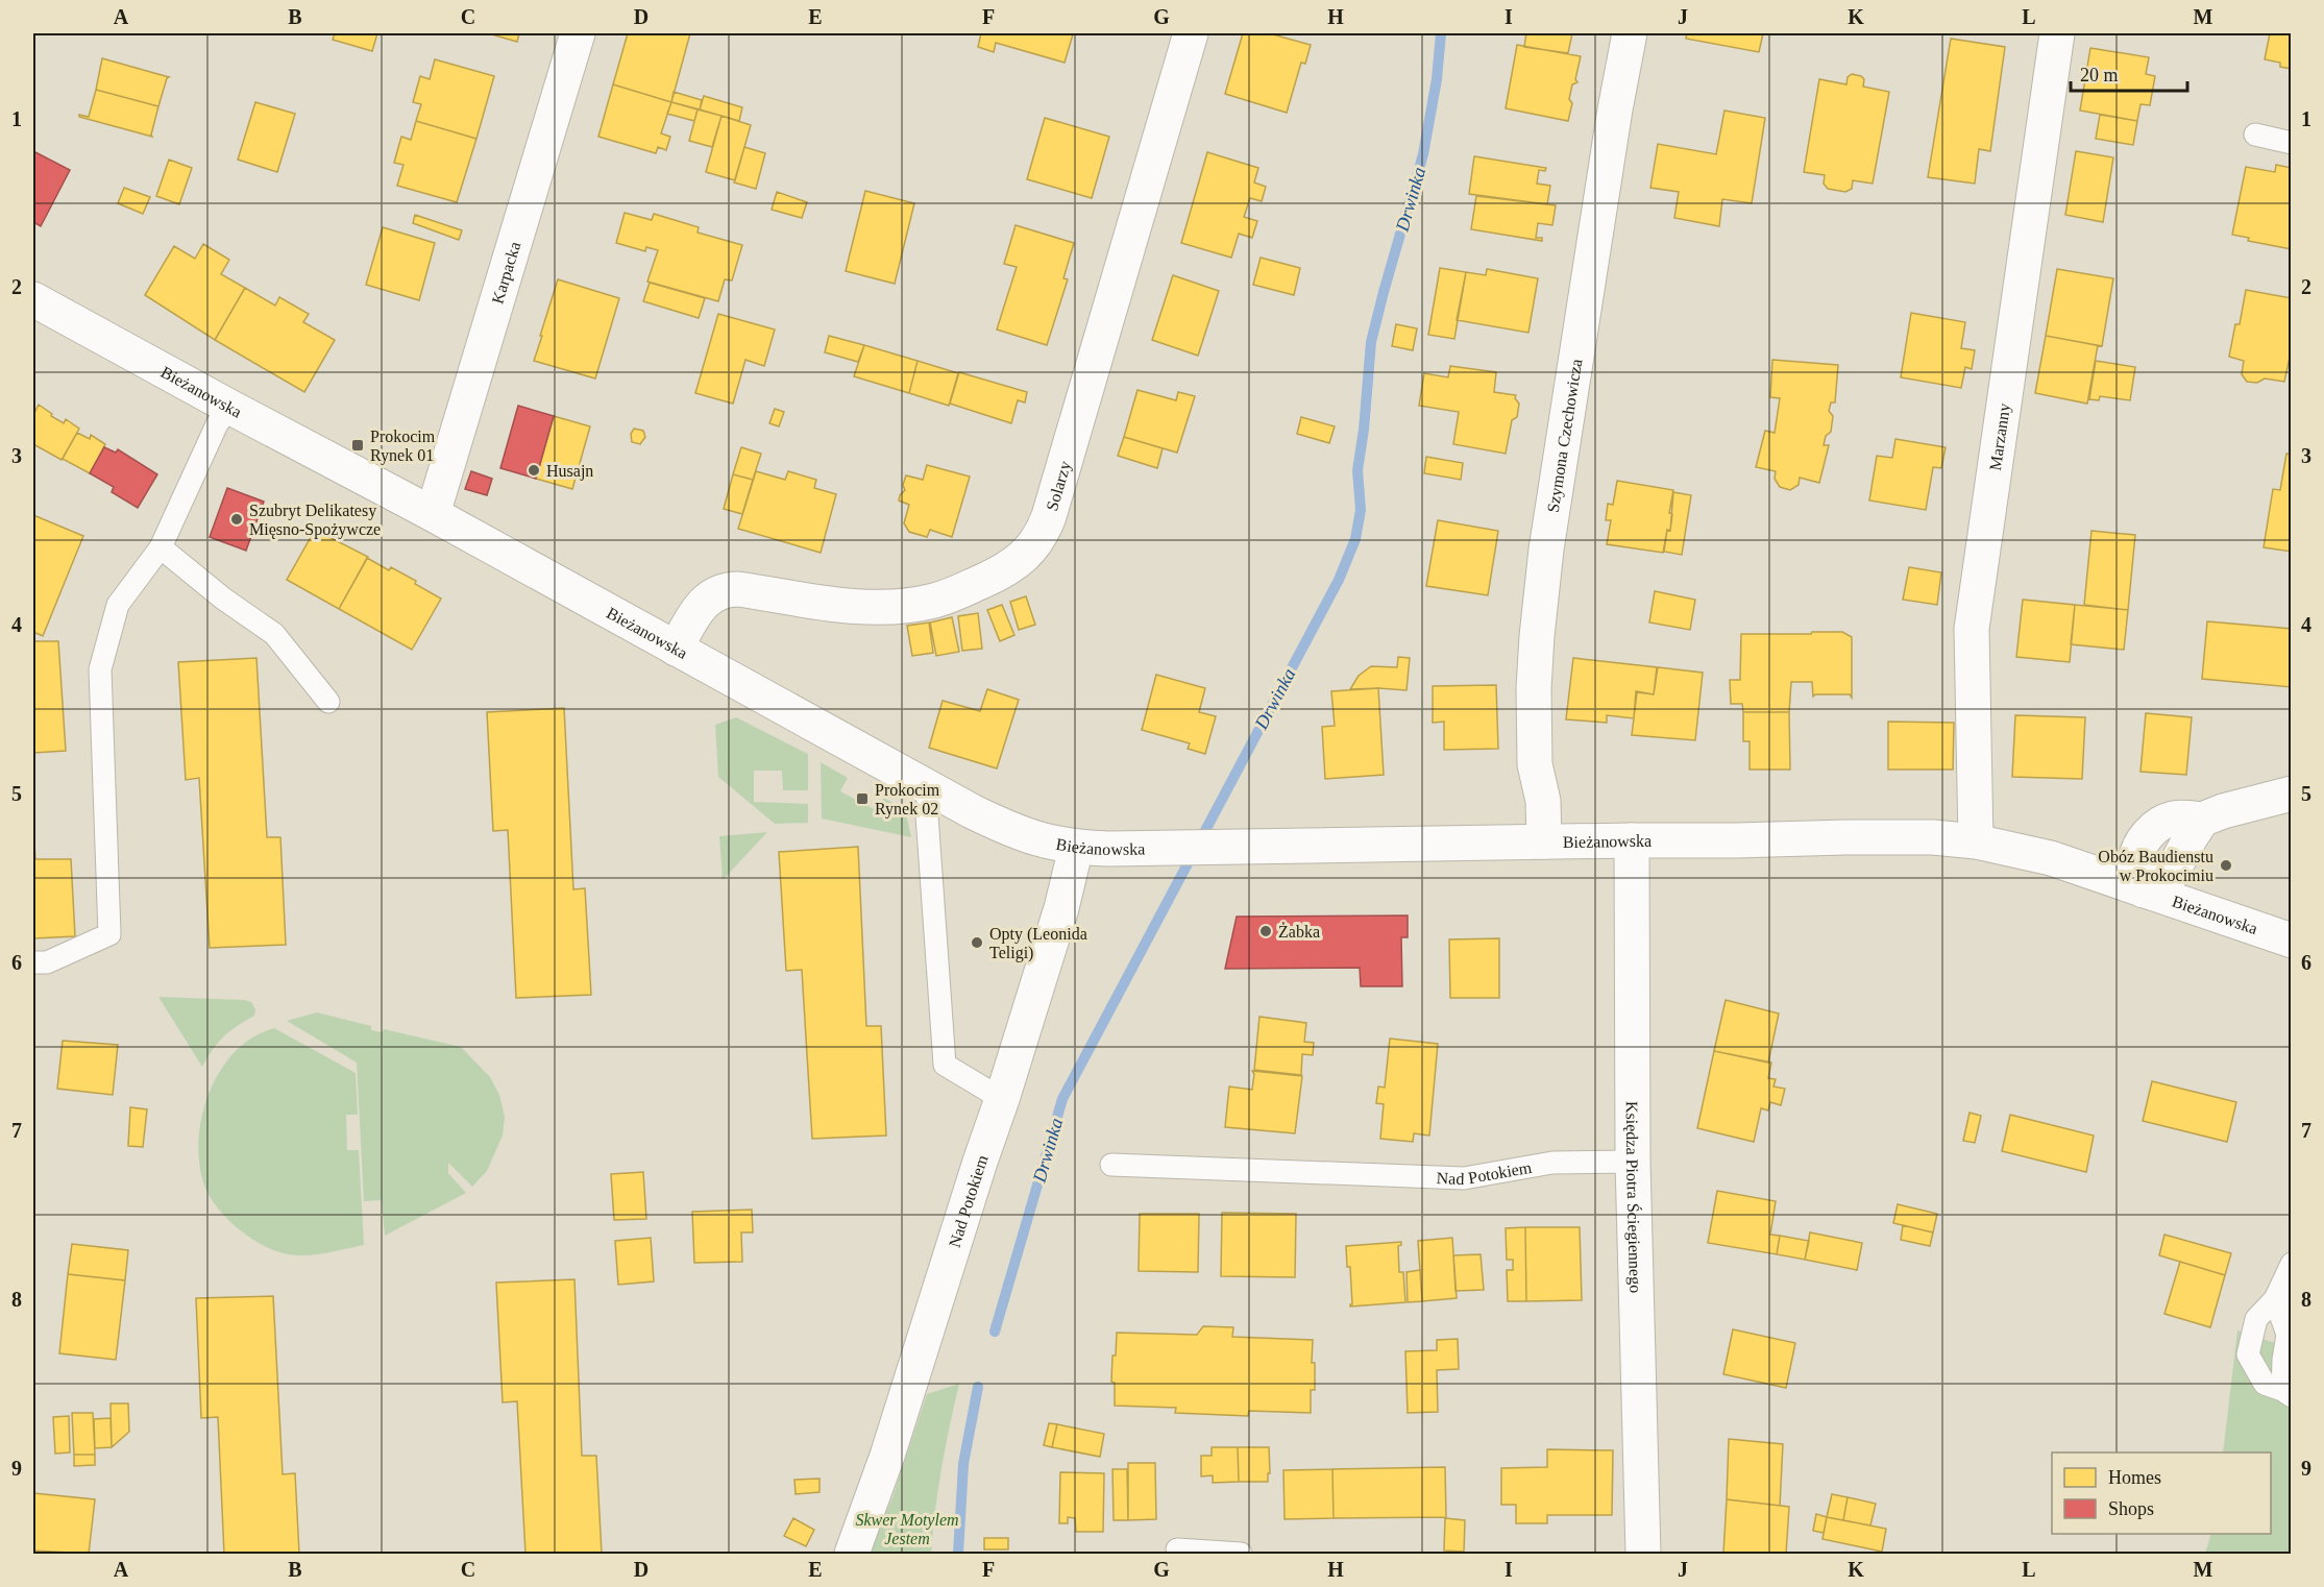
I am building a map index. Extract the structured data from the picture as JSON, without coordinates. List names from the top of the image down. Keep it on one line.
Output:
{"streets":{"street":["Karpacka","Bieżanowska","Szymona Czechowicza","Marzanny","Solarzy","Nad Potokiem","Księdza Piotra Ściegiennego"]},"crossings":[["Karpacka","Bieżanowska"],["Bieżanowska","Szymona Czechowicza"],["Bieżanowska","Marzanny"],["Bieżanowska","Solarzy"],["Bieżanowska","Nad Potokiem"],["Bieżanowska","Księdza Piotra Ściegiennego"],["Nad Potokiem","Księdza Piotra Ściegiennego"]],"water":["Drwinka"],"parks":["Skwer Motylem Jestem"],"places":{"transit":["Prokocim Rynek 01","Prokocim Rynek 02"],"other":["Husajn","Szubryt Delikatesy Mięsno-Spożywcze","Obóz Baudienstu w Prokocimiu","Żabka","Opty (Leonida Teligi)"]},"legend":["Homes","Shops"],"scale_bar":"20 m","grid":{"columns":["A","B","C","D","E","F","G","H","I","J","K","L","M"],"rows":["1","2","3","4","5","6","7","8","9"]}}
